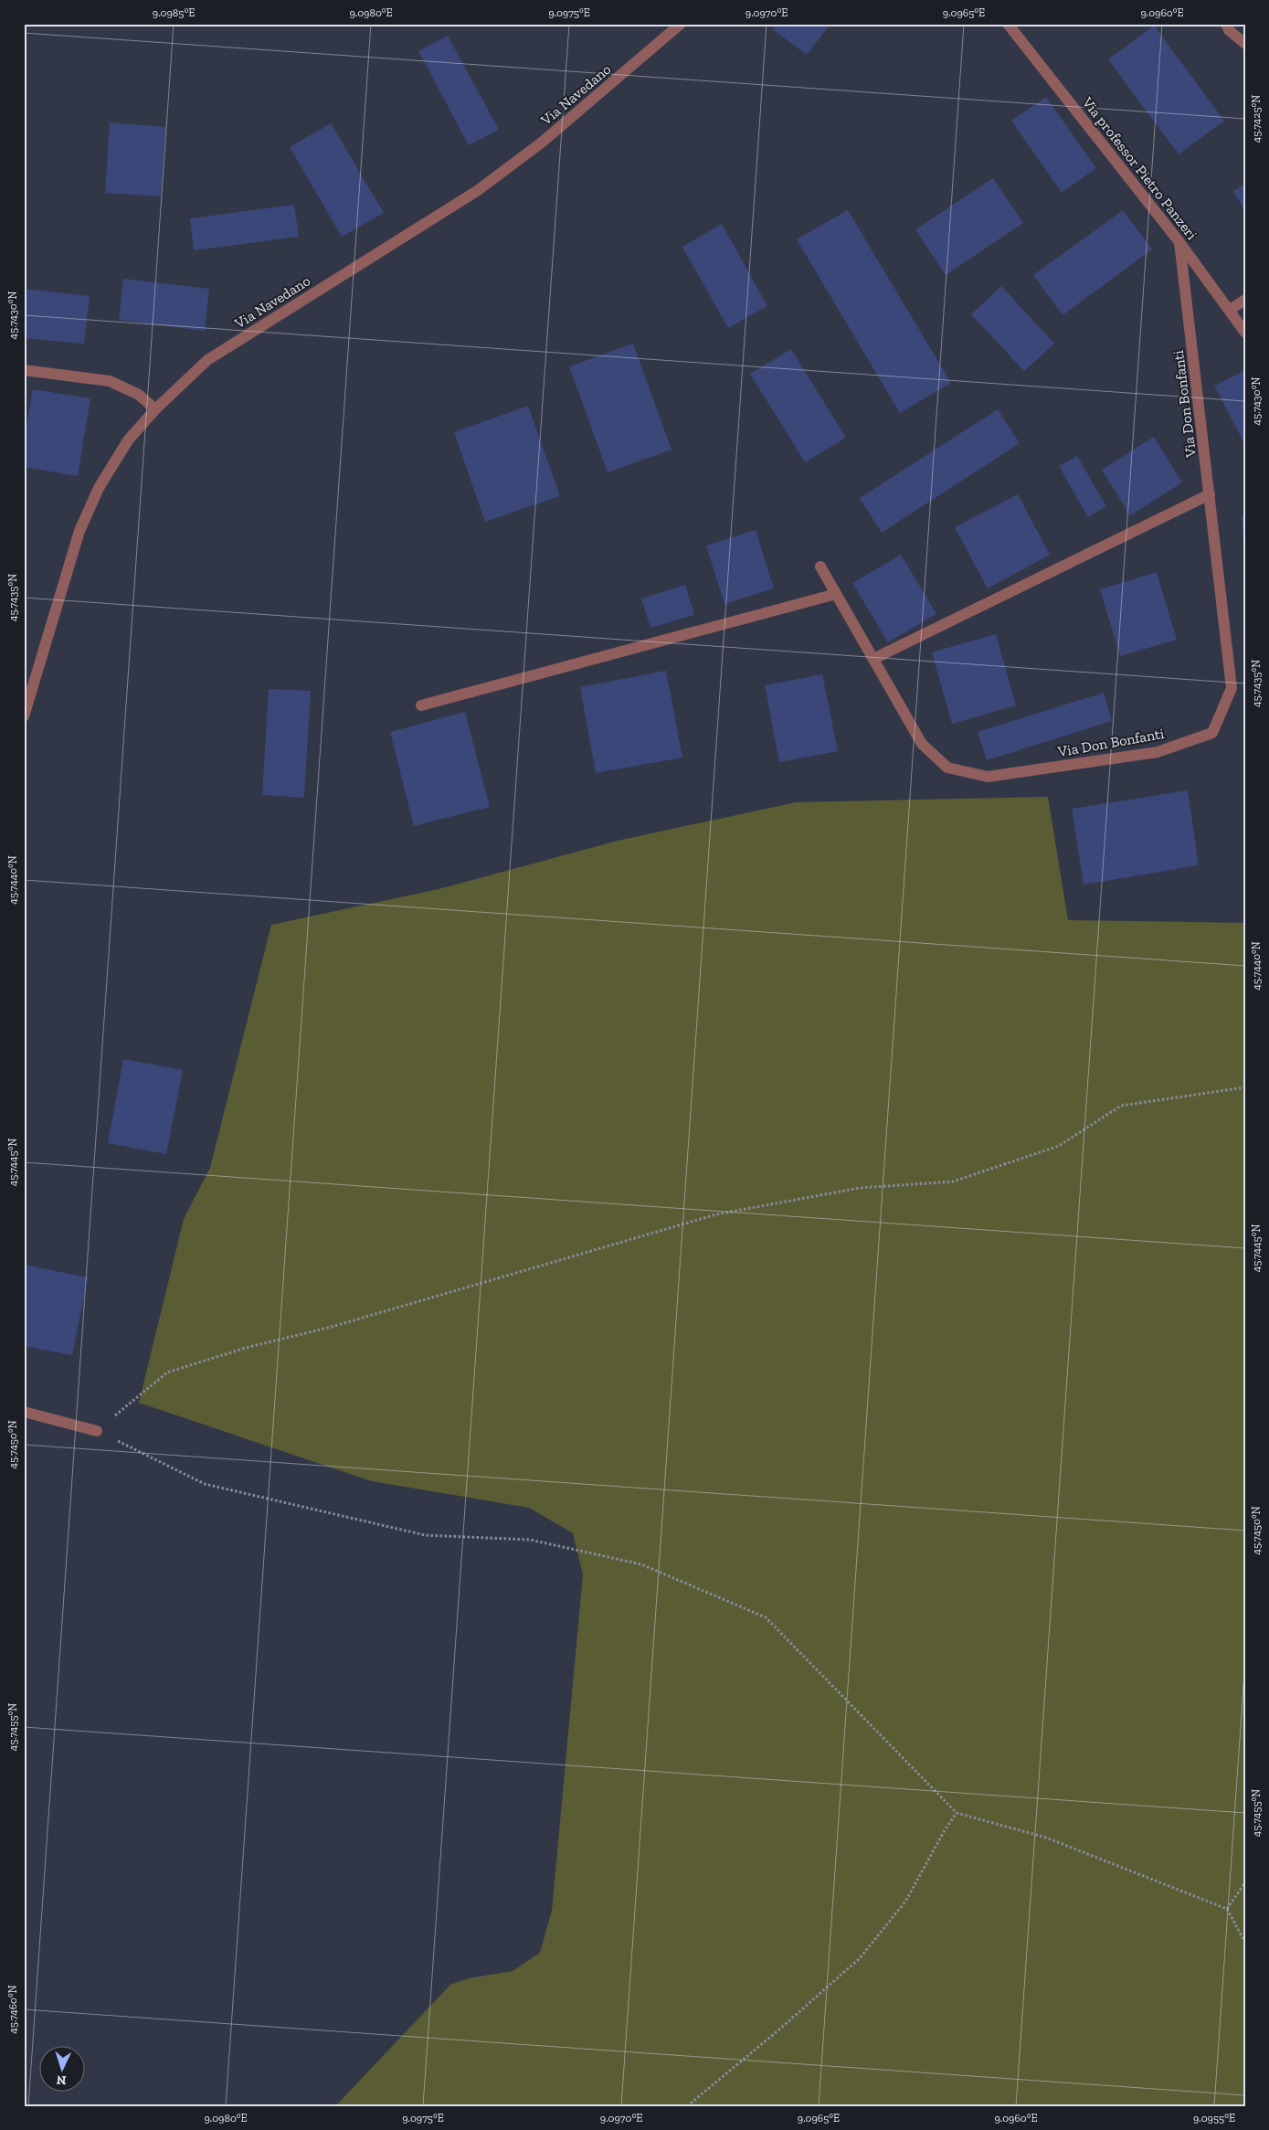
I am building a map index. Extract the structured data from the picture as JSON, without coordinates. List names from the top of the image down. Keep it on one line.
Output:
{"streets":{"street":["Via Navedano","Via professor Pietro Panzeri","Via Don Bonfanti"]},"crossings":[["Via professor Pietro Panzeri","Via Don Bonfanti"]],"north":"bottom","coordinates":["9.0985°E","9.0980°E","9.0975°E","9.0970°E","9.0965°E","9.0960°E","45.7425°N","45.7430°N","45.7435°N","45.7440°N","45.7445°N","45.7450°N","45.7455°N","45.7460°N","9.0955°E"]}
